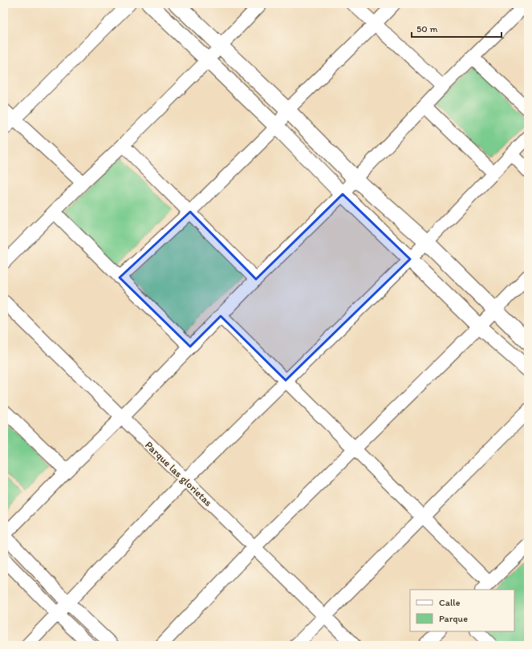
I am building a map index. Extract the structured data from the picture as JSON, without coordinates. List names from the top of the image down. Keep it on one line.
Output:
{"streets":{"street":["Parque las glorietas"]},"legend":["Calle","Parque"],"scale_bar":"50 m"}
